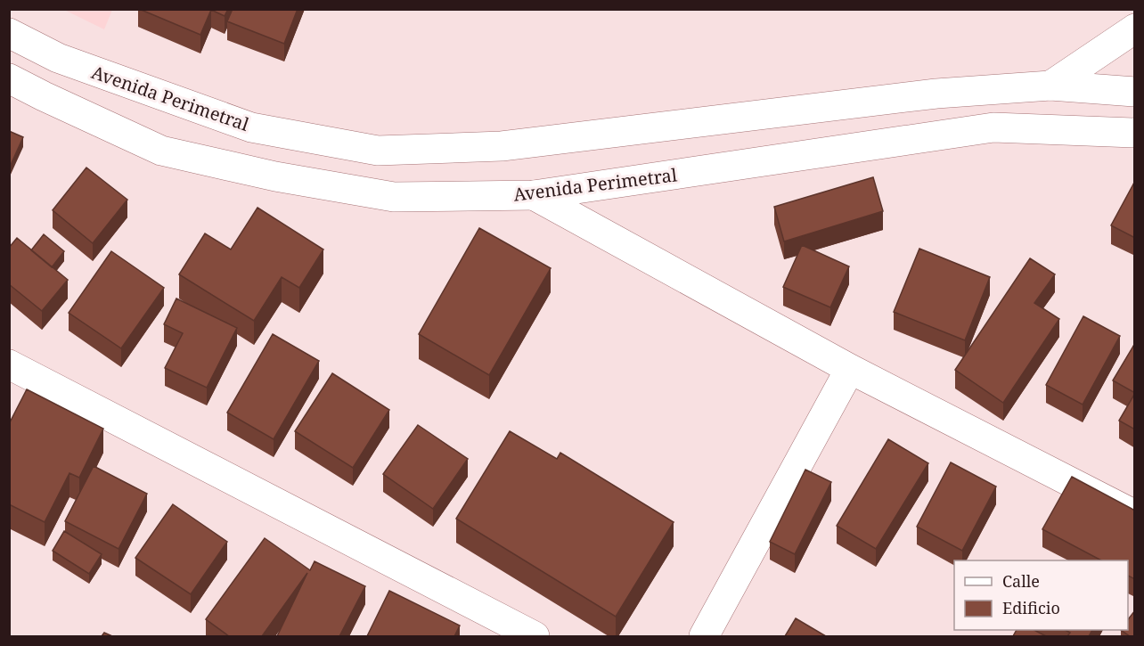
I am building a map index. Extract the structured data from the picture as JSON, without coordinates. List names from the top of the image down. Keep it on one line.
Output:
{"streets":{"main road":["Avenida Perimetral"]},"legend":["Calle","Edificio"]}
